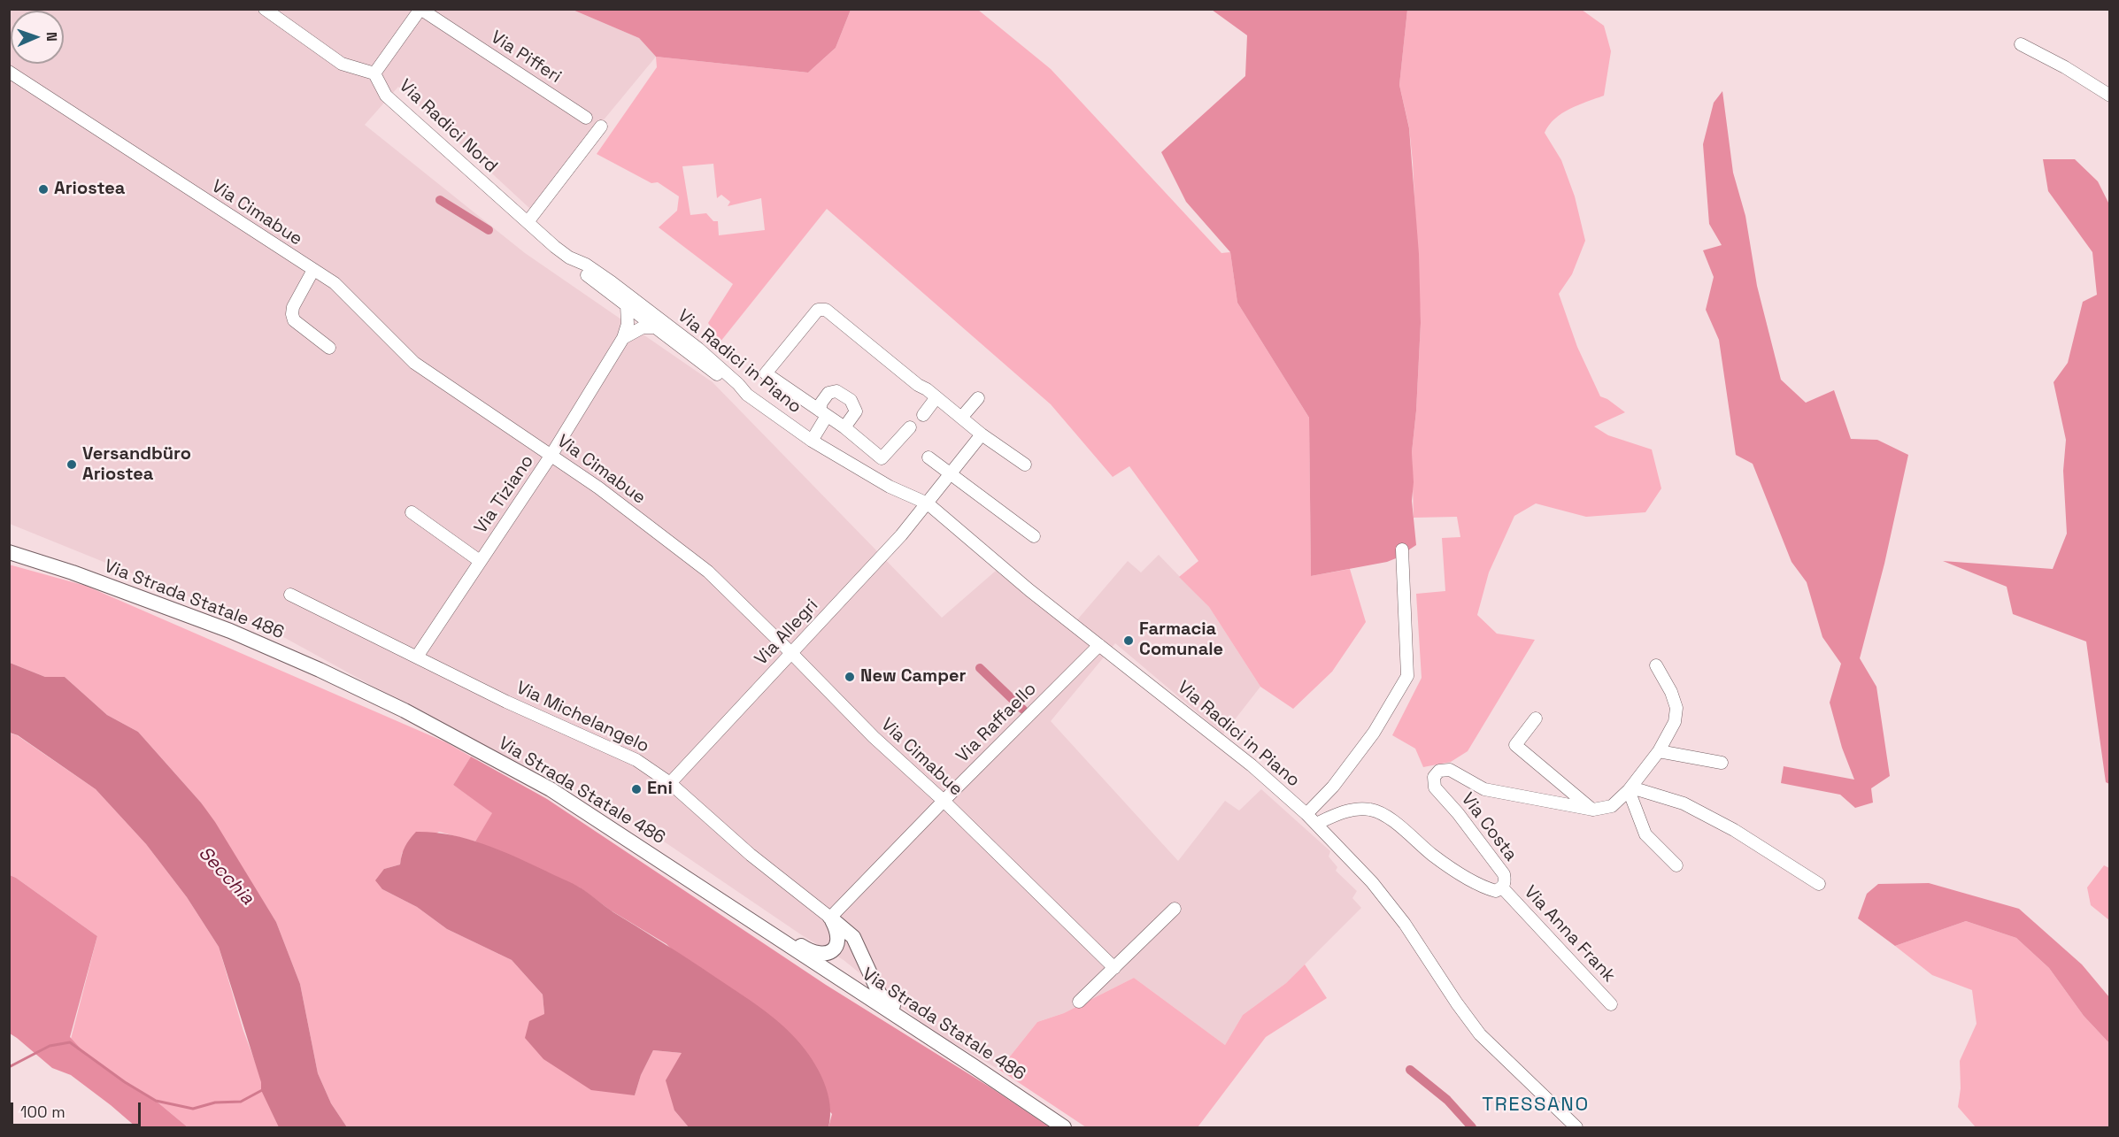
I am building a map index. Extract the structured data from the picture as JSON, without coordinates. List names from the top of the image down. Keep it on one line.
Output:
{"streets":{"main road":["Via Strada Statale 486"],"street":["Via Pifferi","Via Radici Nord","Via Cimabue","Via Radici in Piano","Via Tiziano","Via Allegri","Via Michelangelo","Via Raffaello","Via Costa","Via Anna Frank"]},"crossings":[["Via Pifferi","Via Radici Nord"],["Via Radici Nord","Via Radici in Piano"],["Via Cimabue","Via Tiziano"],["Via Cimabue","Via Allegri"],["Via Cimabue","Via Raffaello"],["Via Radici in Piano","Via Allegri"],["Via Radici in Piano","Via Raffaello"],["Via Radici in Piano","Via Costa"],["Via Tiziano","Via Michelangelo"],["Via Allegri","Via Michelangelo"],["Via Michelangelo","Via Raffaello"],["Via Costa","Via Anna Frank"]],"districts":["TRESSANO"],"water":["Secchia"],"places":["Ariostea","Versandbüro Ariostea","Farmacia Comunale","New Camper","Eni"],"scale_bar":"100 m","north":"right"}
